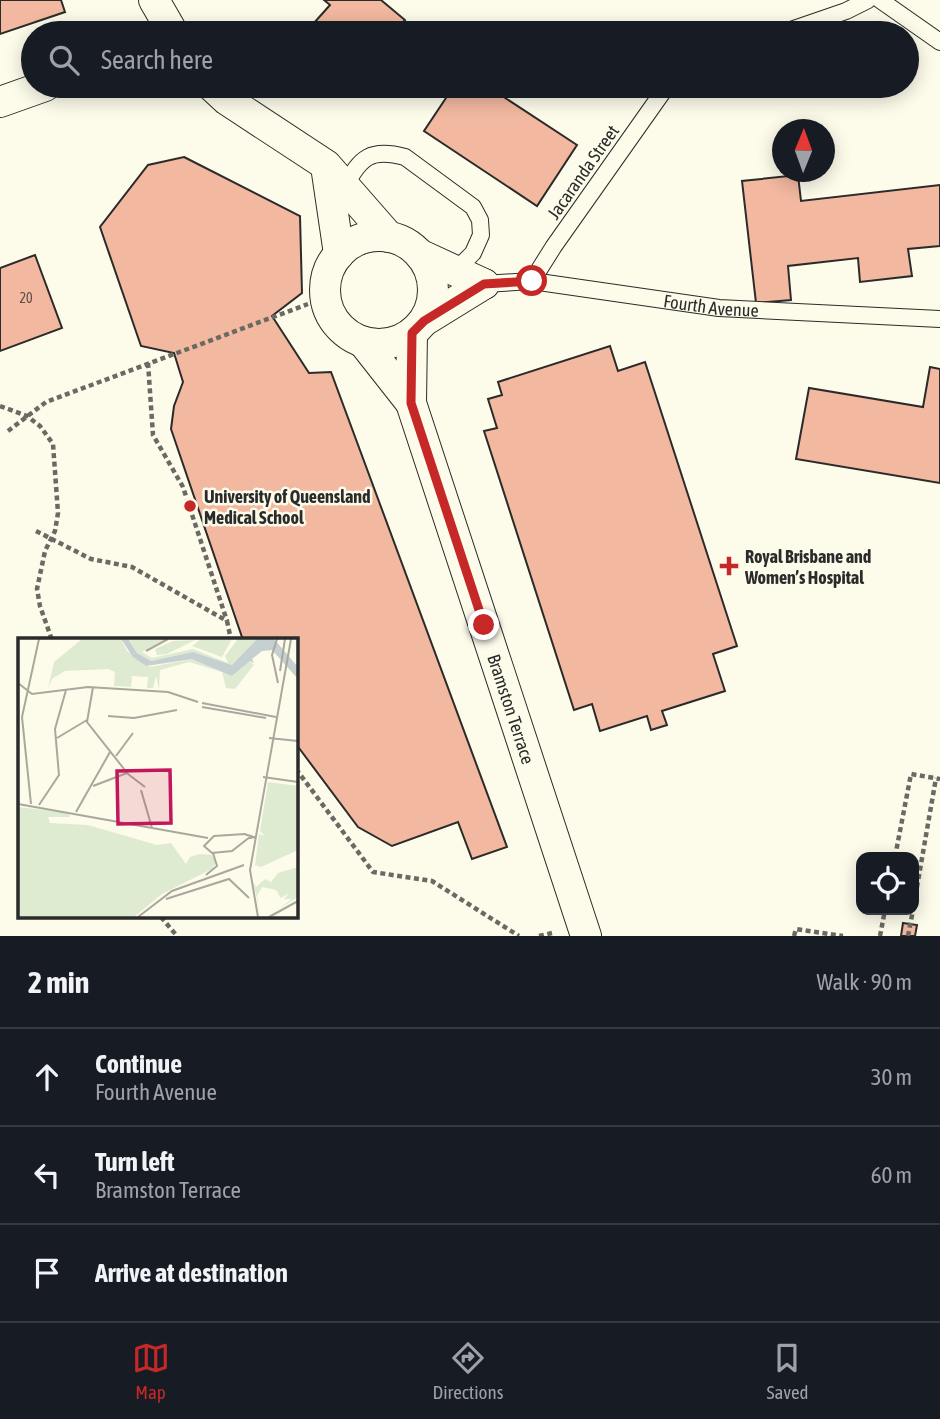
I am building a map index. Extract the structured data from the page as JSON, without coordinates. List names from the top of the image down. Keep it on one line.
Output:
{"streets":{"street":["Fourth Avenue","Bramston Terrace"],"lane":["Jacaranda Street"]},"crossings":[["Jacaranda Street","Fourth Avenue"],["Fourth Avenue","Bramston Terrace"]],"places":{"other":["University of Queensland Medical School"],"health":["Royal Brisbane and Women’s Hospital"]},"house_numbers":["20"],"north":"top","page":{"search":"Search here","heading":["2 min","Walk · 90 m"],"list":[["Continue","Fourth Avenue","30 m"],["Turn left","Bramston Terrace","60 m"],"Arrive at destination"],"nav":["Map","Directions","Saved"]}}
